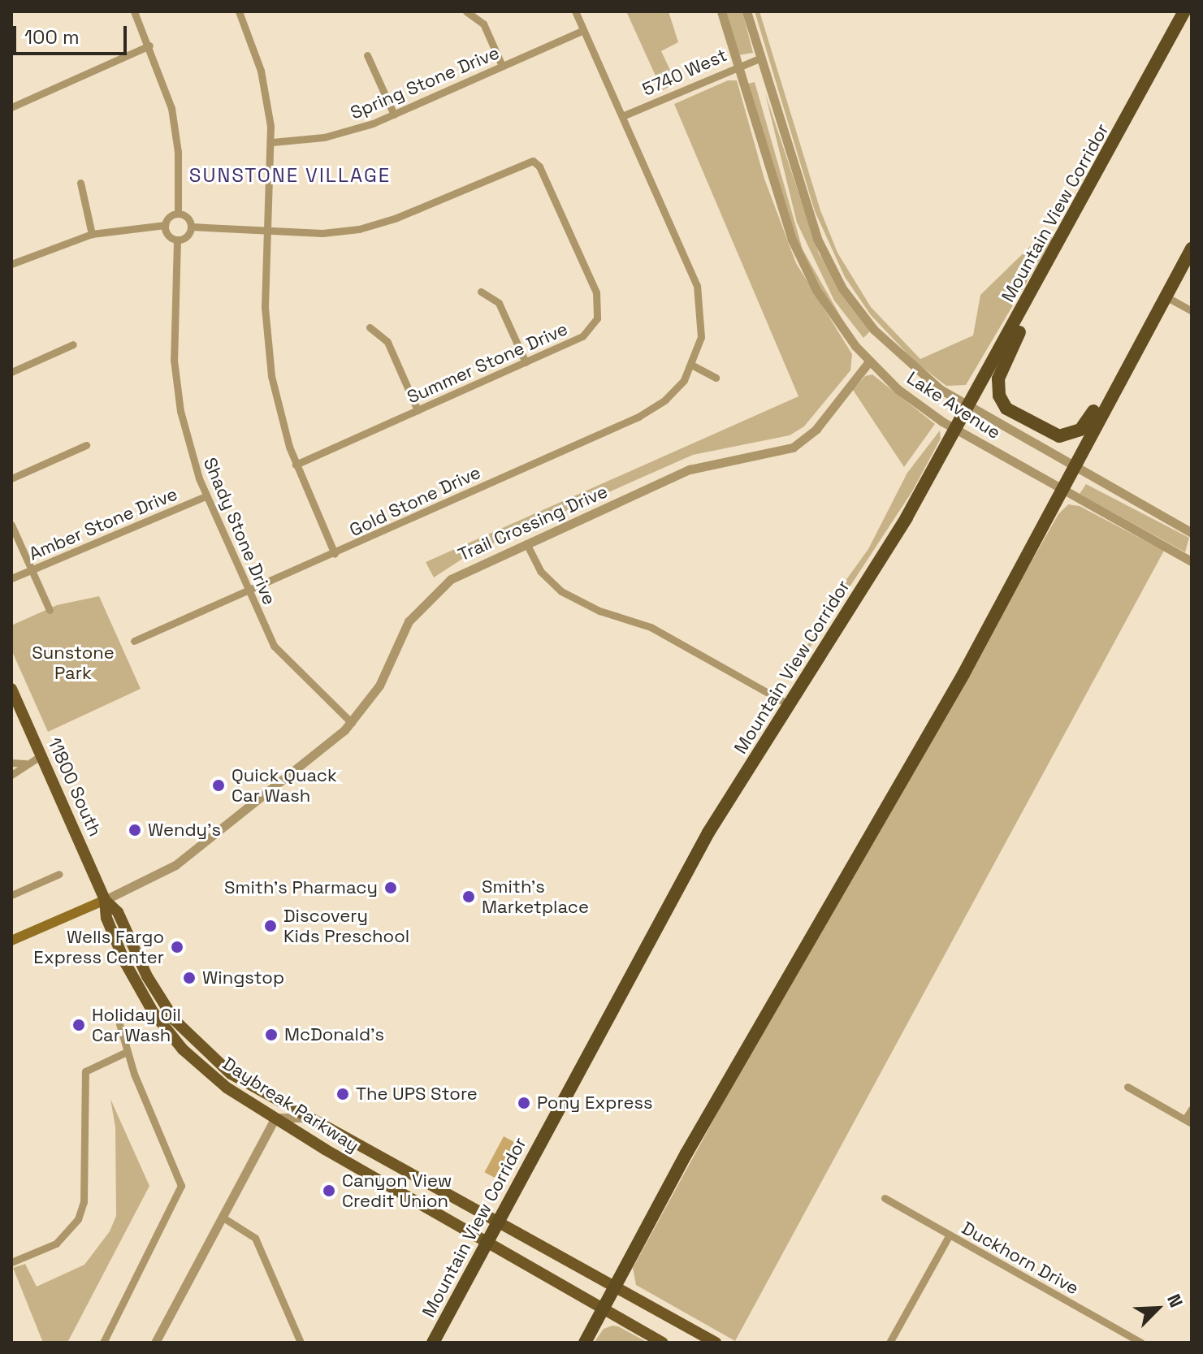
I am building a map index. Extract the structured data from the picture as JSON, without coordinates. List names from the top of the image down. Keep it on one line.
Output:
{"streets":{"highway":["Mountain View Corridor"],"main road":["11800 South","Daybreak Parkway"],"street":["5740 West","Spring Stone Drive","Summer Stone Drive","Lake Avenue","Gold Stone Drive","Trail Crossing Drive","Amber Stone Drive","Shady Stone Drive","Duckhorn Drive"]},"crossings":[["5740 West","Lake Avenue"],["5740 West","Gold Stone Drive"],["Spring Stone Drive","Gold Stone Drive"],["Mountain View Corridor","Lake Avenue"],["Mountain View Corridor","Daybreak Parkway"],["Lake Avenue","Trail Crossing Drive"],["Gold Stone Drive","Shady Stone Drive"],["Trail Crossing Drive","Shady Stone Drive"],["Trail Crossing Drive","11800 South"],["Trail Crossing Drive","Daybreak Parkway"],["Amber Stone Drive","Shady Stone Drive"],["11800 South","Daybreak Parkway"]],"districts":["SUNSTONE VILLAGE"],"parks":["Sunstone Park"],"places":["Quick Quack Car Wash","Wendy's","Smith's Pharmacy","Smith's Marketplace","Discovery Kids Preschool","Wells Fargo Express Center","Wingstop","Holiday Oil Car Wash","McDonald's","The UPS Store","Pony Express","Canyon View Credit Union"],"scale_bar":"100 m","north":"top right"}
